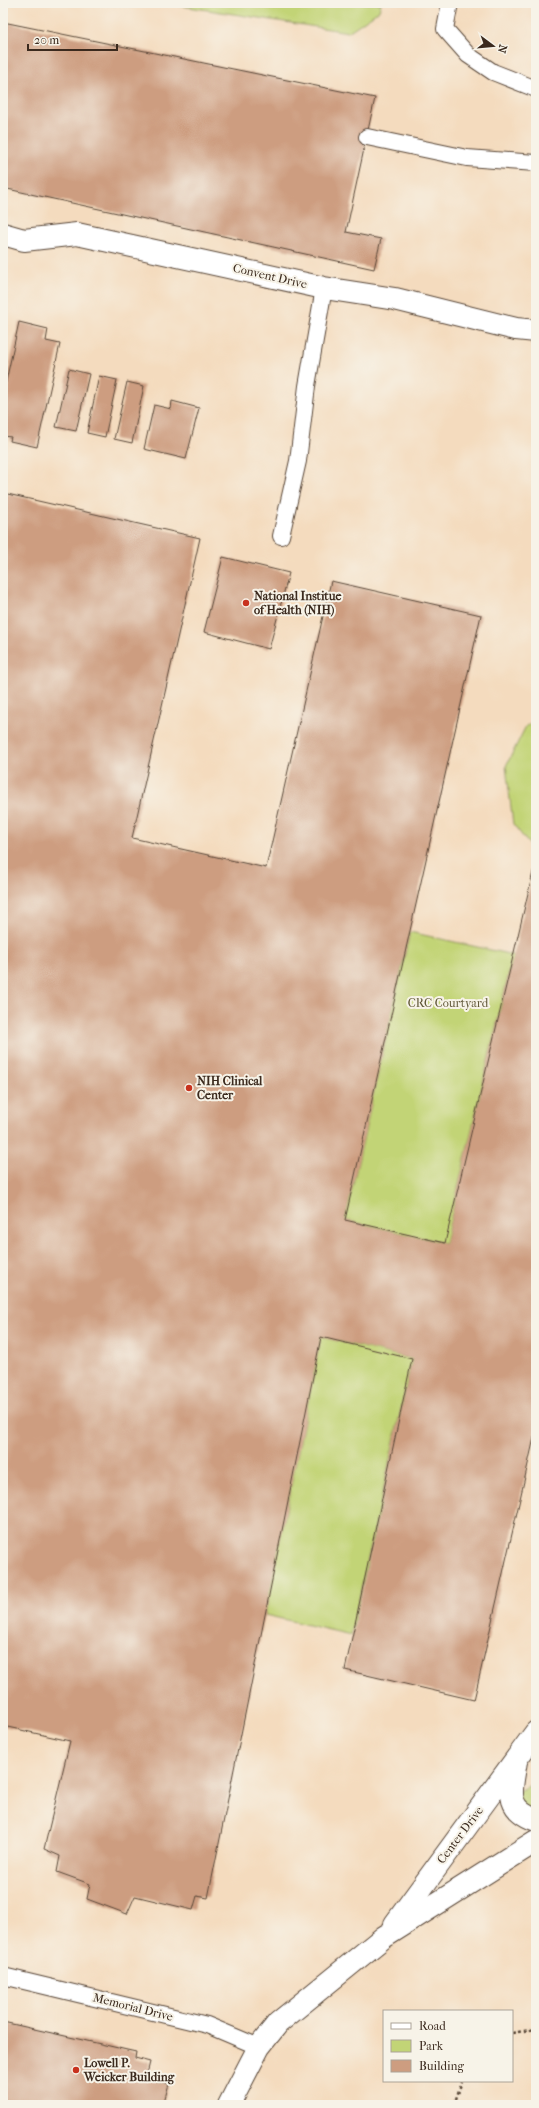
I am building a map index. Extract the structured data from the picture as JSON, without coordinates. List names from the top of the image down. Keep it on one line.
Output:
{"streets":{"street":["Convent Drive","Center Drive"],"lane":["Memorial Drive"]},"crossings":[["Center Drive","Memorial Drive"]],"parks":["CRC Courtyard"],"places":["National Institue of Health (NIH)","NIH Clinical Center","Lowell P. Weicker Building"],"legend":["Road","Park","Building"],"scale_bar":"20 m","north":"right"}
